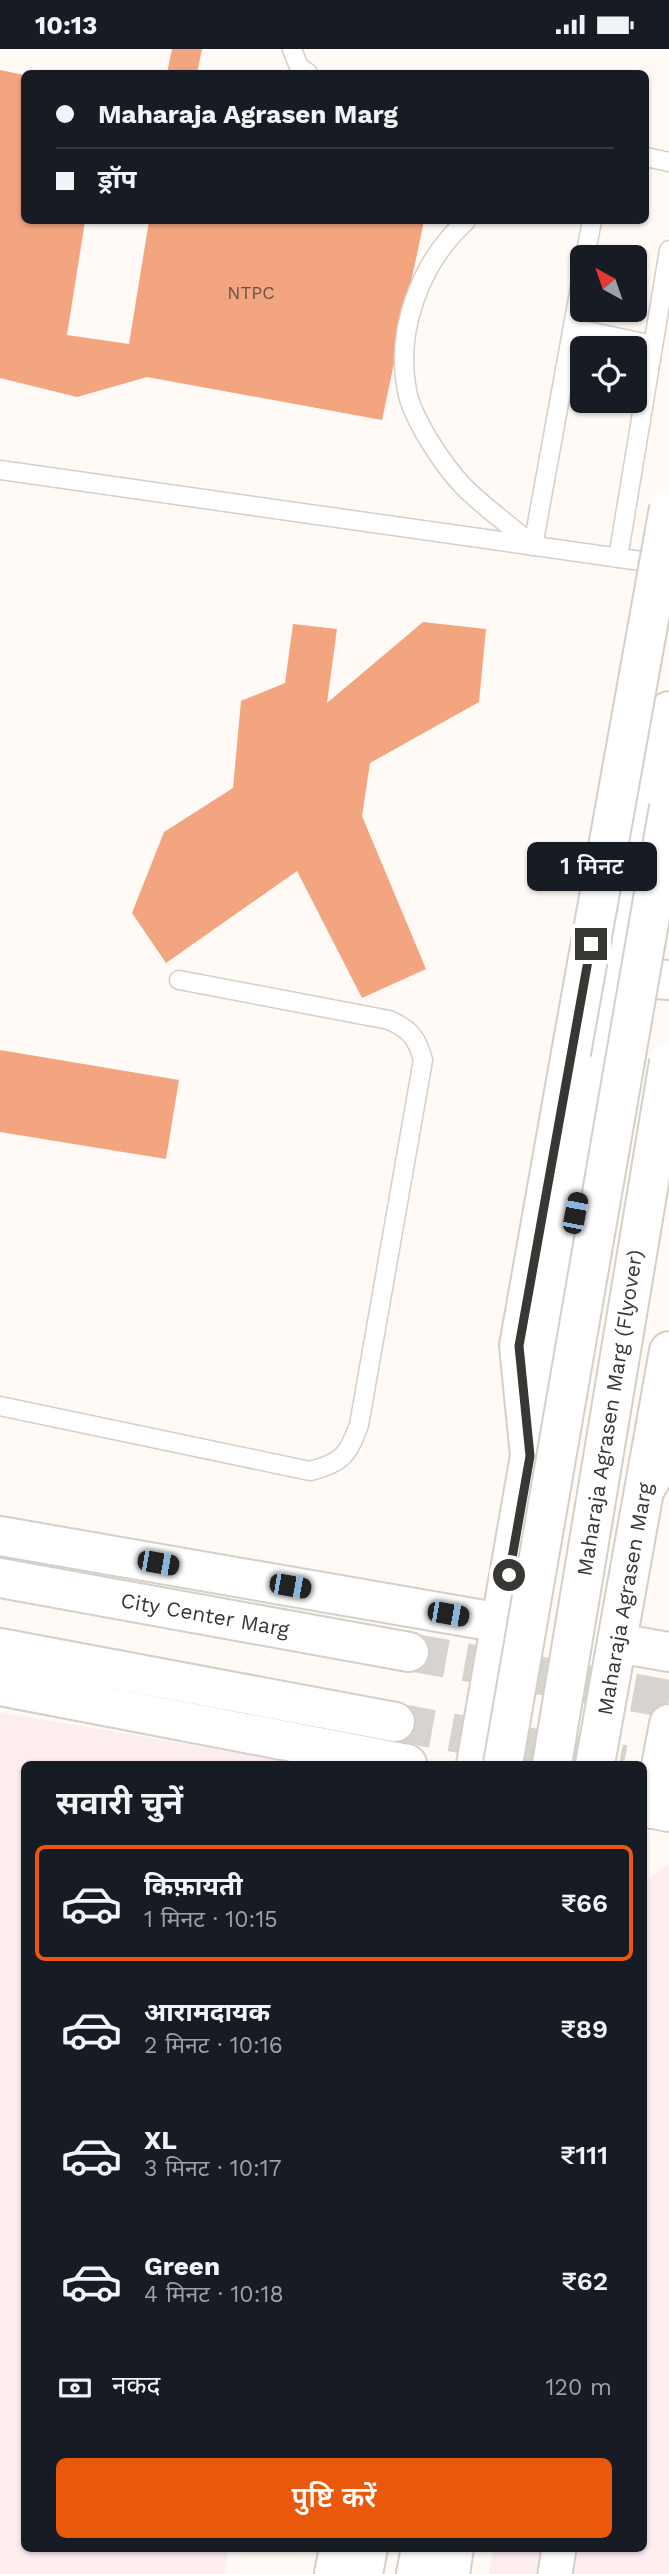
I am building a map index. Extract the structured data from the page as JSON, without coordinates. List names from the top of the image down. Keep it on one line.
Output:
{"streets":{"main road":["Maharaja Agrasen Marg (Flyover)","Maharaja Agrasen Marg","City Center Marg"]},"house_numbers":["NTPC"],"north":"top left","page":{"status":"10:13","banner":["Maharaja Agrasen Marg","ड्रॉप"],"bubble":"1 मिनट","heading":"सवारी चुनें","list":[{"name":"किफ़ायती","note":"1 मिनट · 10:15","value":"₹66"},{"name":"आरामदायक","note":"2 मिनट · 10:16","value":"₹89"},{"name":"XL","note":"3 मिनट · 10:17","value":"₹111"},{"name":"Green","note":"4 मिनट · 10:18","value":"₹62"}],"pay":["नकद","120 m"],"buttons":"पुष्टि करें"}}
